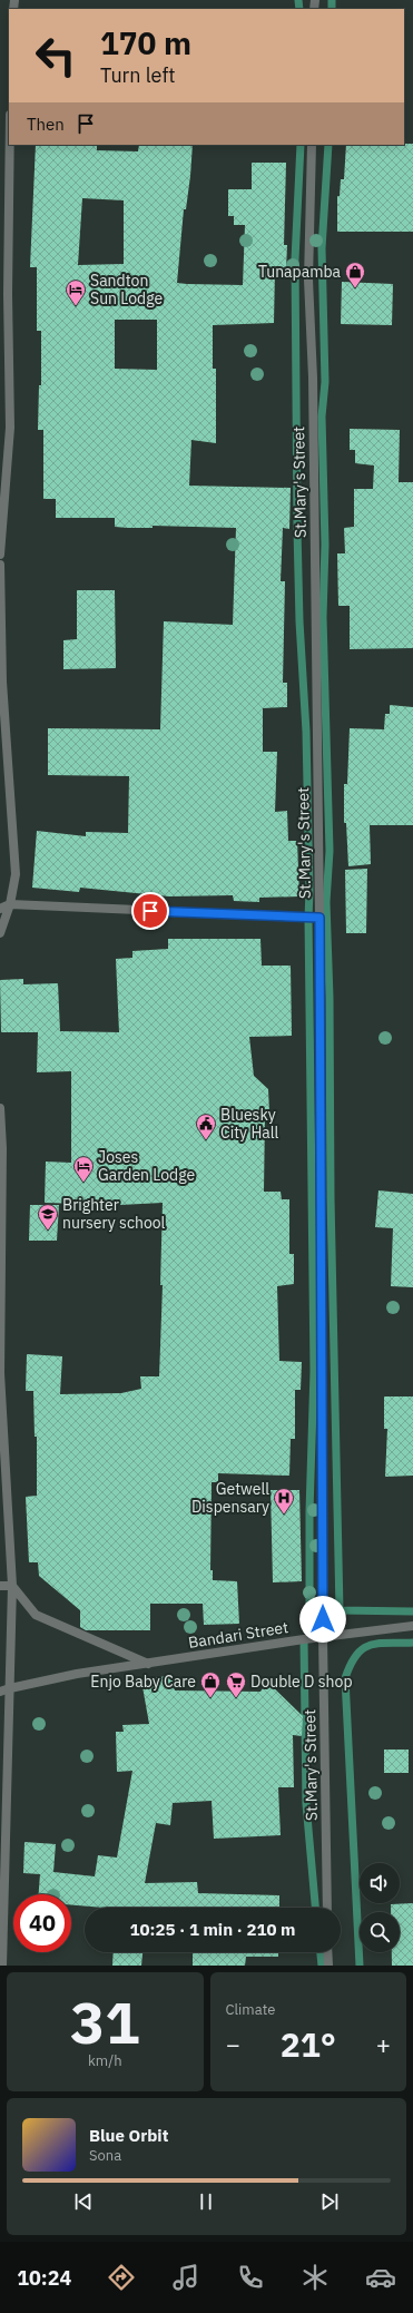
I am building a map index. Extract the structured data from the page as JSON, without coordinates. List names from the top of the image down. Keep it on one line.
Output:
{"streets":{"street":["St.Mary's Street","Bandari Street"]},"crossings":[["St.Mary's Street","Bandari Street"]],"places":{"shop":["Tunapamba","Enjo Baby Care"],"hotel":["Sandton Sun Lodge","Joses Garden Lodge"],"public building":["Bluesky City Hall"],"school or university":["Brighter nursery school"],"hospital":["Getwell Dispensary"],"supermarket":["Double D shop"]},"page":{"turn":["170 m","Turn left"],"then":"Then","limit":"40","trip":"10:25 · 1 min · 210 m","tile":[["31","km/h"],"Climate"],"heat":["−","21°","+"],"song":["Blue Orbit","Sona"],"tabs":"10:24"}}
